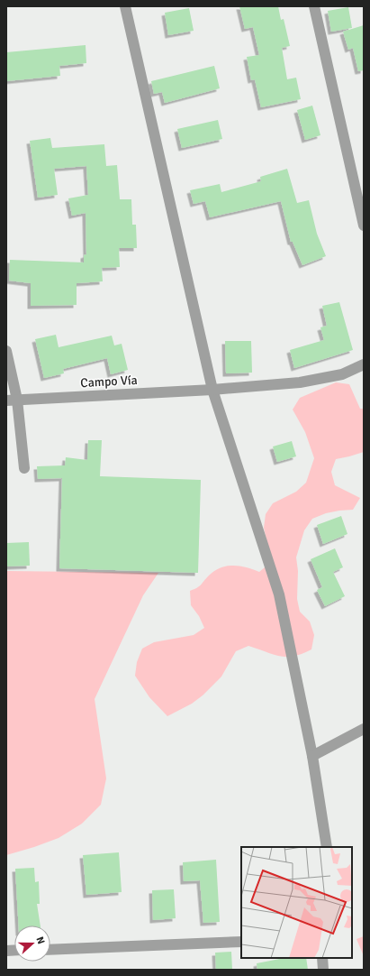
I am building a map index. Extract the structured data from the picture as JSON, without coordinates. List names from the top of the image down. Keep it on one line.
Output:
{"streets":{"street":["Campo Vía"]},"north":"right"}
